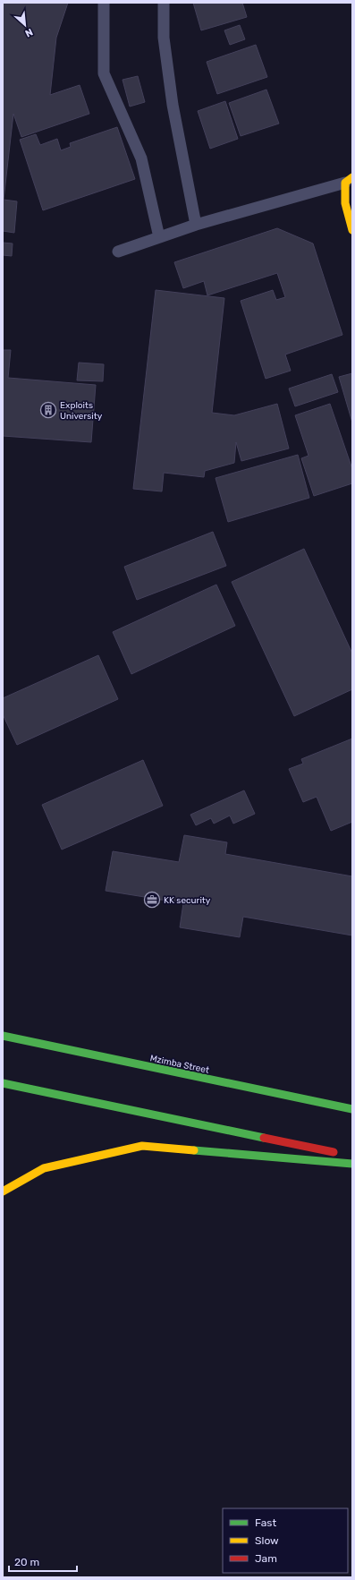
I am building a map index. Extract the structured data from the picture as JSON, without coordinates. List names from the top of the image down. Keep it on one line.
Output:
{"streets":{"main road":["Mzimba Street"]},"places":{"building":["Exploits University"],"office":["KK security"]},"legend":["Fast","Slow","Jam"],"scale_bar":"20 m","north":"bottom right"}
